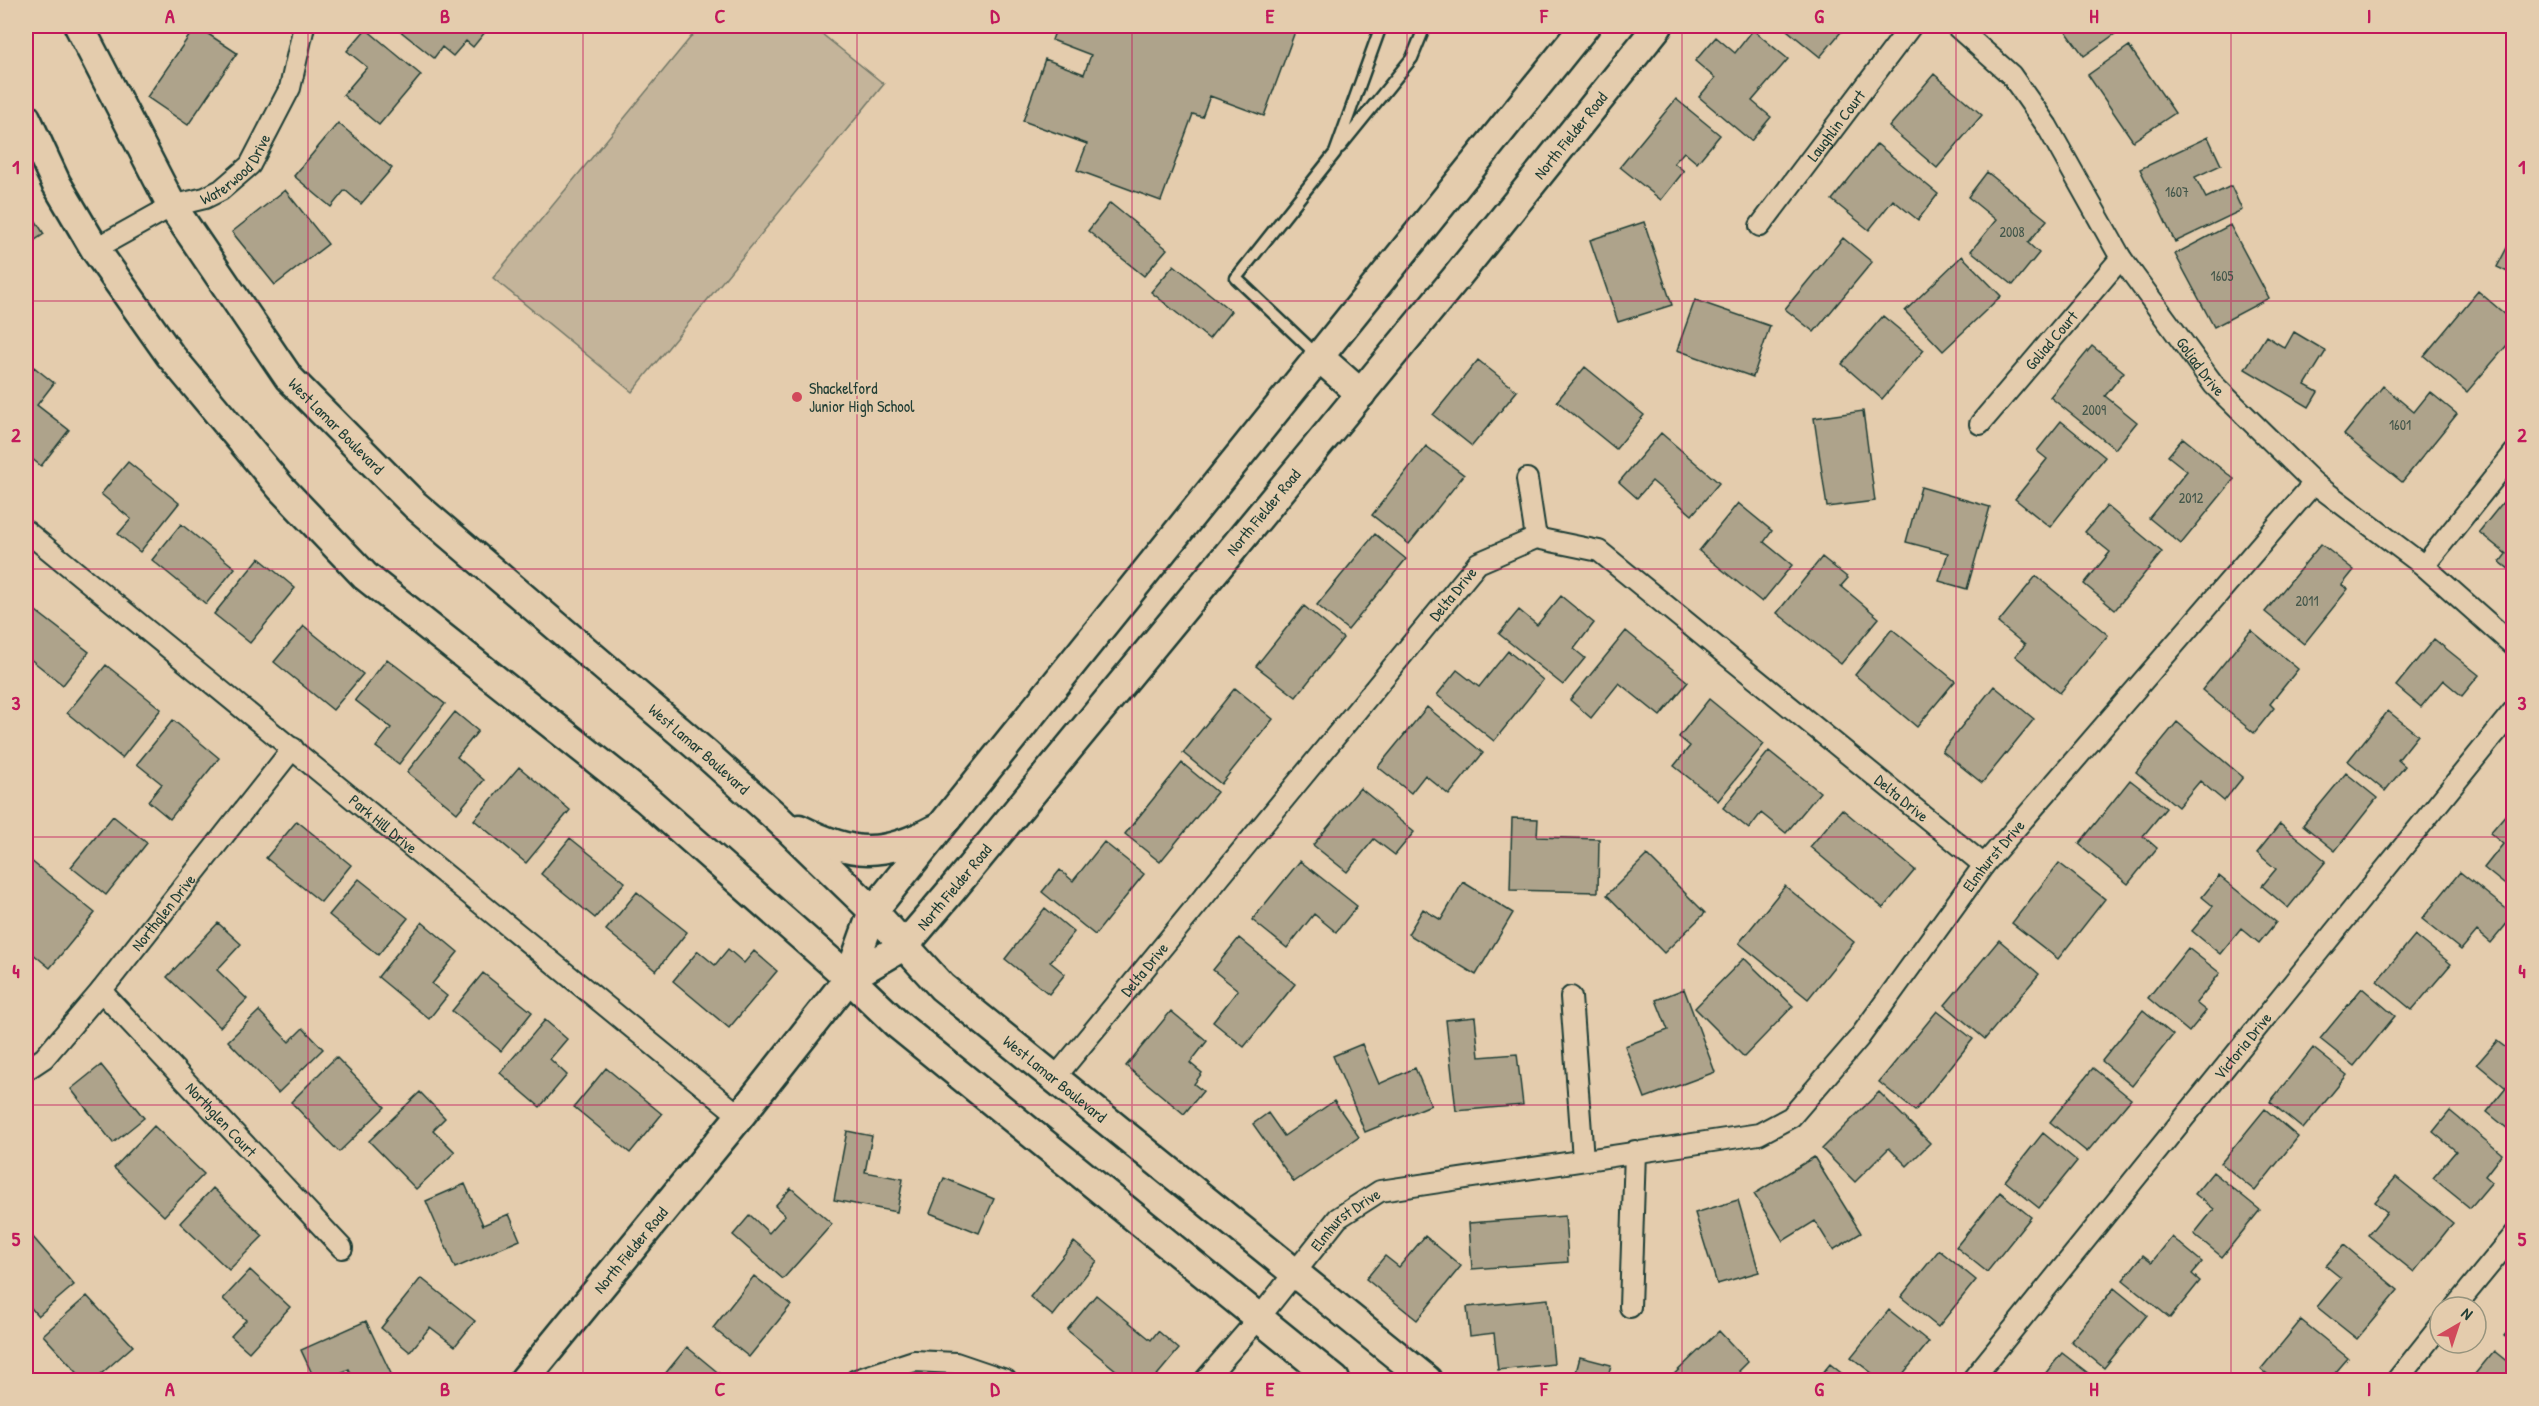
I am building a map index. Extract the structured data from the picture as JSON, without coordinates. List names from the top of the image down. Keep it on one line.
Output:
{"streets":{"main road":["North Fielder Road","West Lamar Boulevard"],"street":["Laughlin Court","Waterwood Drive","Goliad Court","Goliad Drive","Delta Drive","Park Hill Drive","Elmhurst Drive","Northglen Drive","Victoria Drive","Northglen Court"]},"crossings":[["North Fielder Road","West Lamar Boulevard"],["North Fielder Road","Park Hill Drive"],["Waterwood Drive","West Lamar Boulevard"],["Goliad Court","Goliad Drive"],["Goliad Drive","Elmhurst Drive"],["West Lamar Boulevard","Delta Drive"],["West Lamar Boulevard","Elmhurst Drive"],["Delta Drive","Elmhurst Drive"],["Park Hill Drive","Northglen Drive"],["Northglen Drive","Northglen Court"]],"places":["Shackelford Junior High School"],"house_numbers":["1607","2008","1605","2009","1601","2012","2011"],"north":"top right","grid":{"columns":["A","B","C","D","E","F","G","H","I"],"rows":["1","2","3","4","5"]}}
